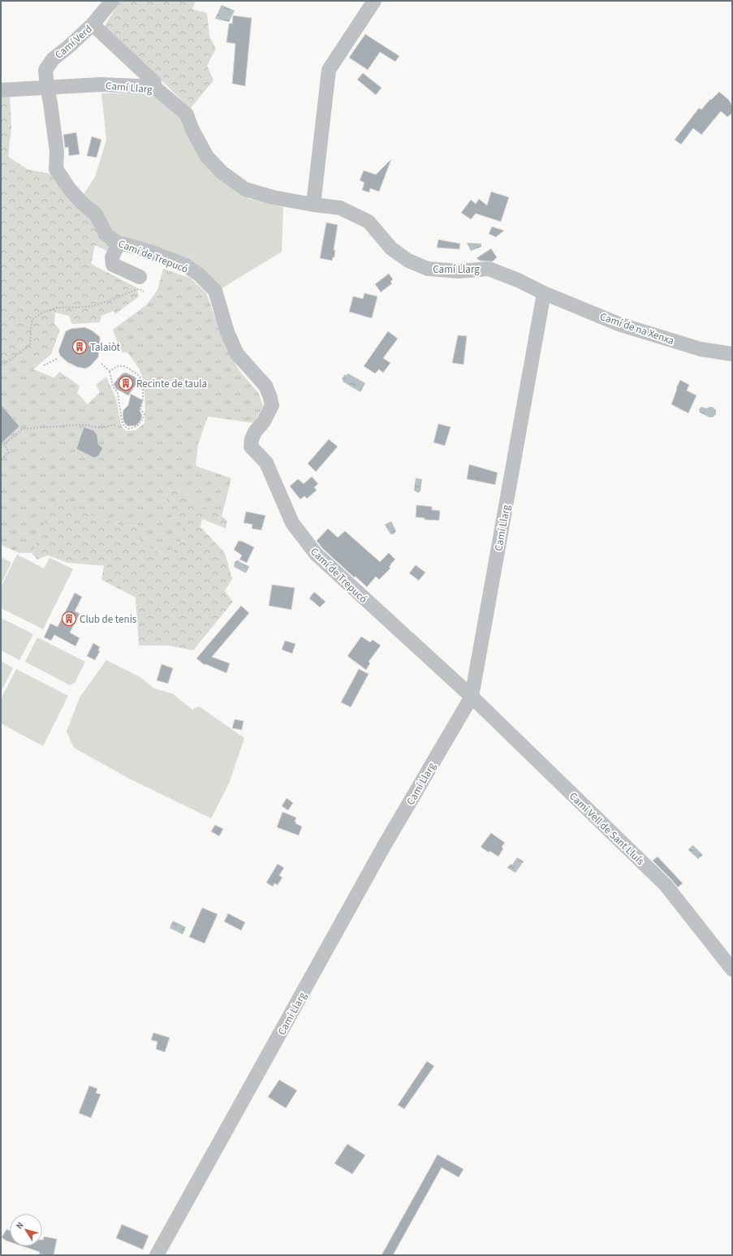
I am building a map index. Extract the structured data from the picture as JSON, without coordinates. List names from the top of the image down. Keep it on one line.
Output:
{"streets":{"street":["Camí Verd","Camí Llarg","Camí de Trepucó","Camí de na Xenxa","Camí Vell de Sant Lluís"]},"crossings":[["Camí Verd","Camí Llarg"],["Camí Verd","Camí de Trepucó"],["Camí Llarg","Camí de Trepucó"],["Camí Llarg","Camí de na Xenxa"],["Camí Llarg","Camí Vell de Sant Lluís"],["Camí de Trepucó","Camí Vell de Sant Lluís"]],"places":{"building":["Talaiòt","Recinte de taula","Club de tenis"]},"north":"top left"}
